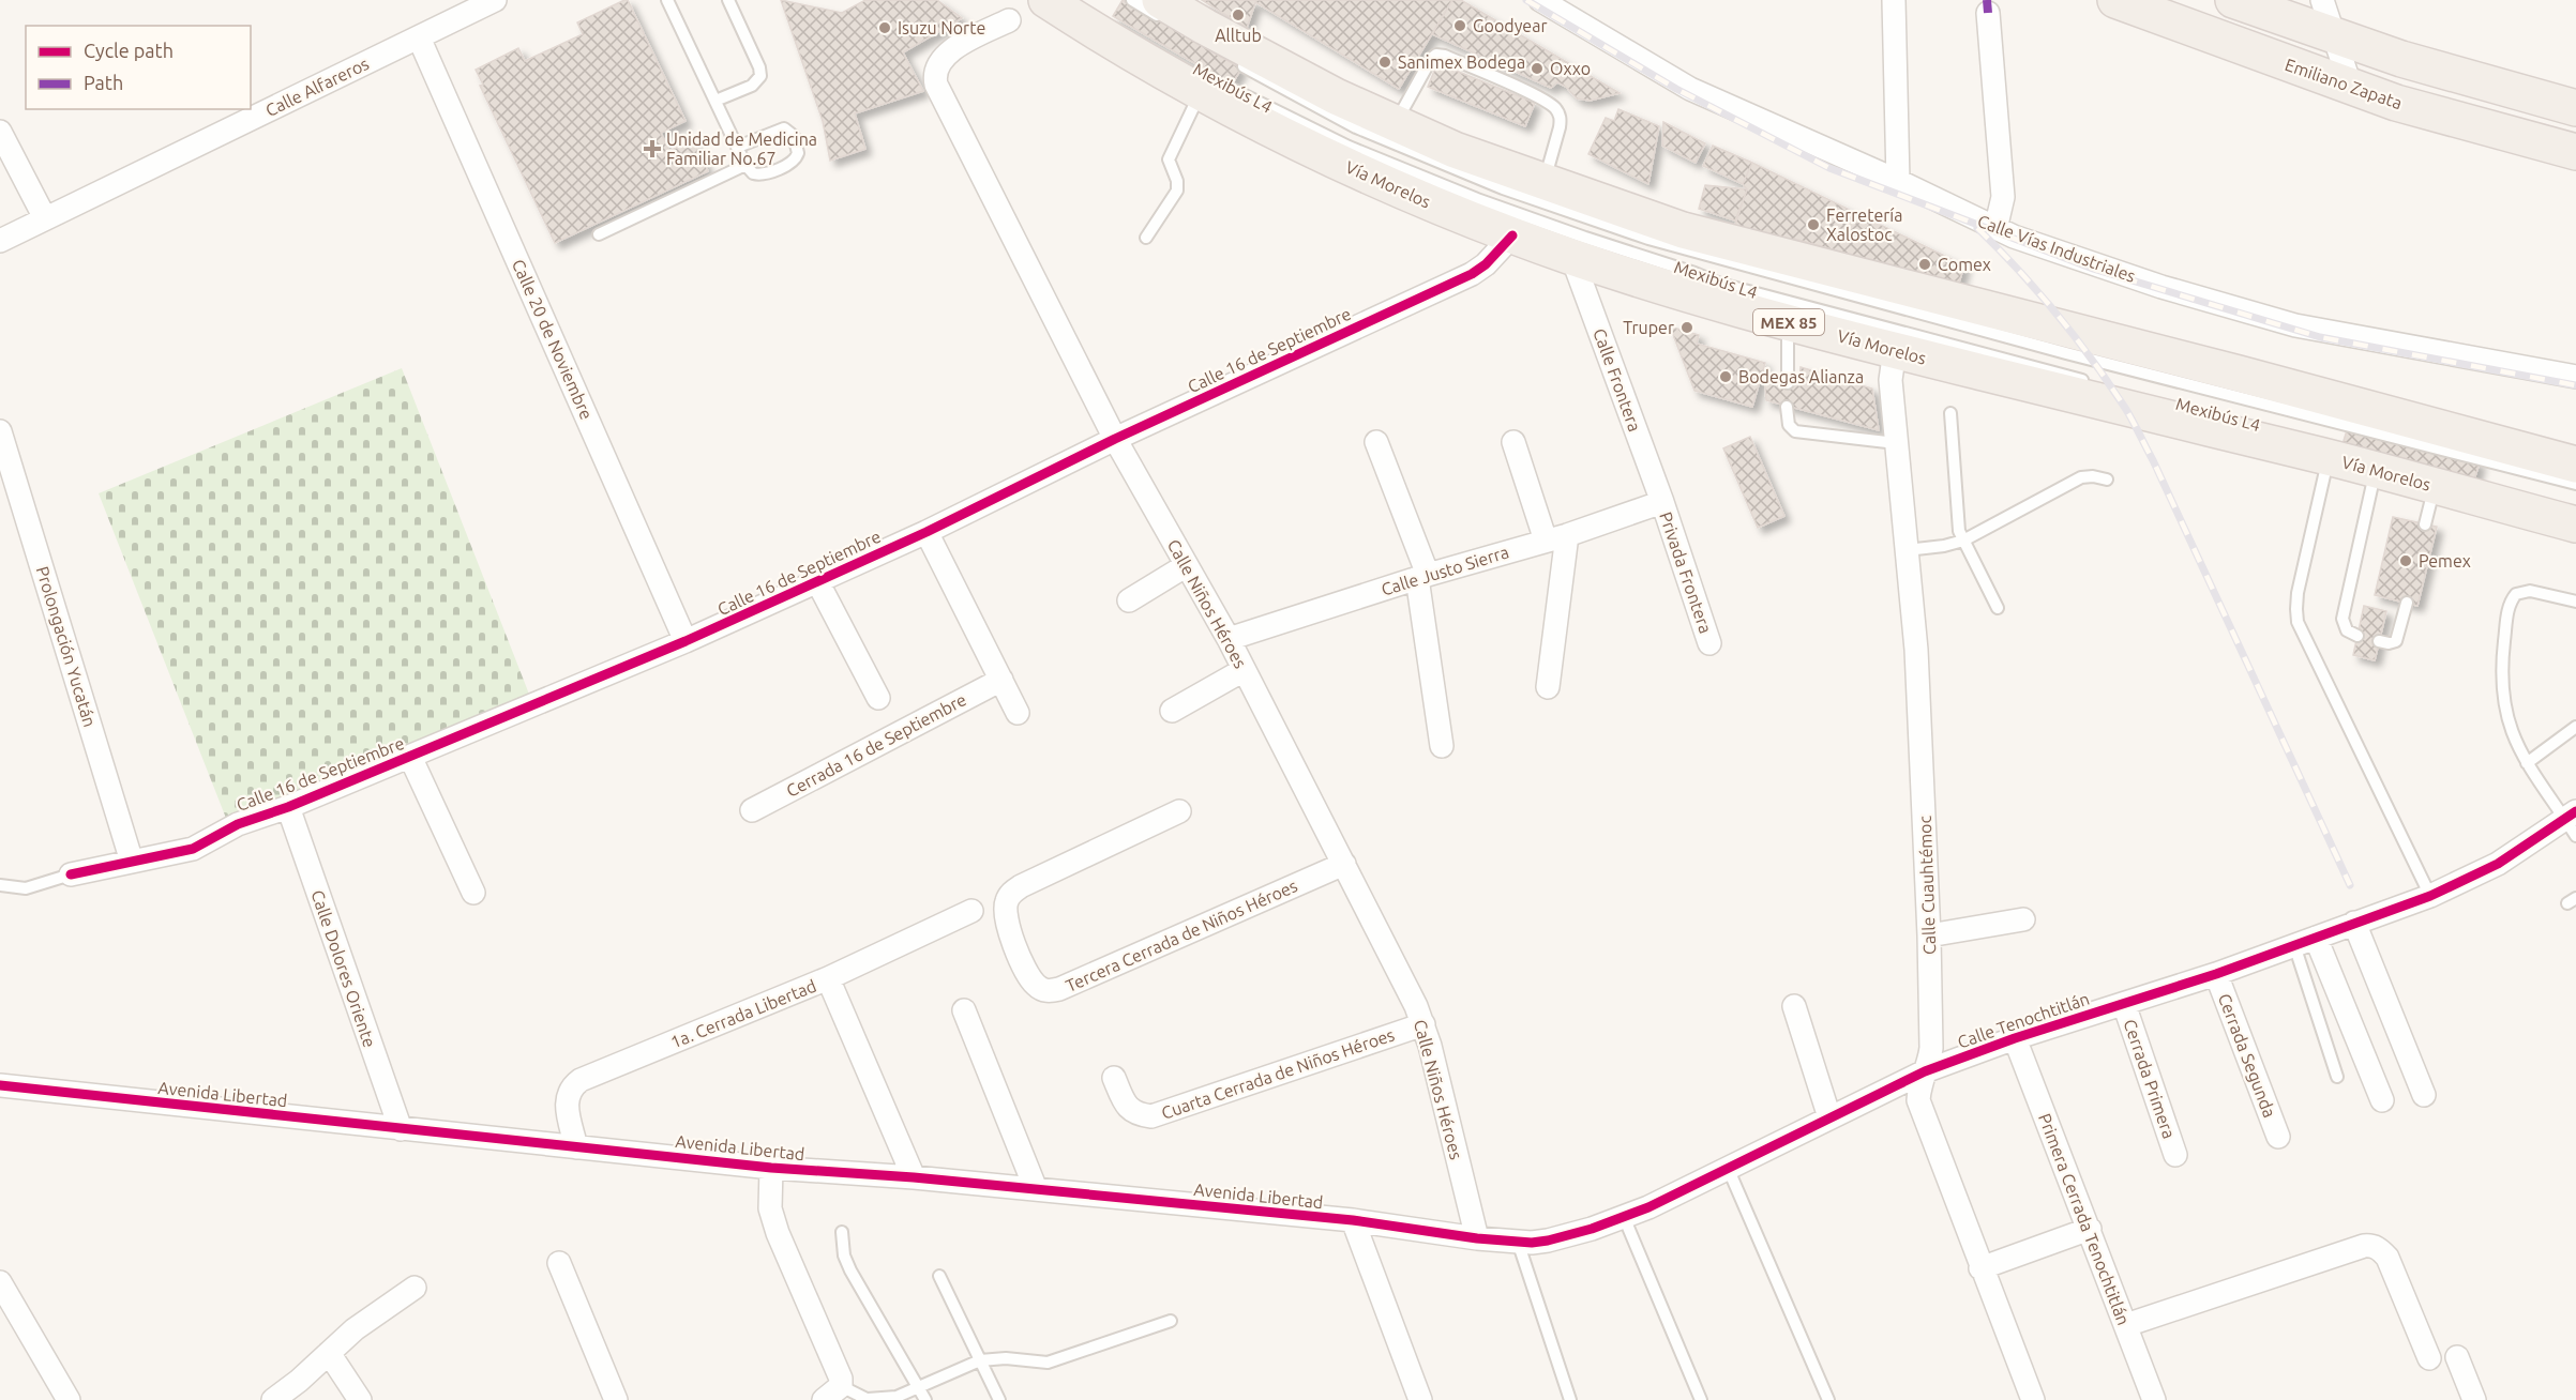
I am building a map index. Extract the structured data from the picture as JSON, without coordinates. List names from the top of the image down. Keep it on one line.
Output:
{"streets":{"main road":["Emiliano Zapata","Vía Morelos","MEX 85"],"street":["Calle Alfareros","Calle Vías Industriales","Calle 20 de Noviembre","Calle 16 de Septiembre","Calle Frontera","Calle Justo Sierra","Privada Frontera","Calle Niños Héroes","Prolongación Yucatán","Cerrada 16 de Septiembre","Calle Cuauhtémoc","Tercera Cerrada de Niños Héroes","Calle Dolores Oriente","1a. Cerrada Libertad","Calle Tenochtitlán","Cerrada Segunda","Cuarta Cerrada de Niños Héroes","Cerrada Primera","Avenida Libertad","Primera Cerrada Tenochtitlán"],"lane":["Mexibús L4"]},"crossings":[["Calle Alfareros","Calle 20 de Noviembre"],["Mexibús L4","Vía Morelos"],["Vía Morelos","Calle 16 de Septiembre"],["Vía Morelos","Calle Frontera"],["Vía Morelos","Calle Cuauhtémoc"],["Calle 20 de Noviembre","Calle 16 de Septiembre"],["Calle 16 de Septiembre","Calle Niños Héroes"],["Calle 16 de Septiembre","Prolongación Yucatán"],["Calle 16 de Septiembre","Calle Dolores Oriente"],["Calle Frontera","Calle Justo Sierra"],["Calle Frontera","Privada Frontera"],["Calle Justo Sierra","Privada Frontera"],["Calle Justo Sierra","Calle Niños Héroes"],["Calle Niños Héroes","Tercera Cerrada de Niños Héroes"],["Calle Niños Héroes","Calle Tenochtitlán"],["Calle Niños Héroes","Cuarta Cerrada de Niños Héroes"],["Calle Niños Héroes","Avenida Libertad"],["Calle Cuauhtémoc","Calle Tenochtitlán"],["Calle Dolores Oriente","Avenida Libertad"],["1a. Cerrada Libertad","Avenida Libertad"],["Calle Tenochtitlán","Cerrada Segunda"],["Calle Tenochtitlán","Cerrada Primera"],["Calle Tenochtitlán","Avenida Libertad"],["Calle Tenochtitlán","Primera Cerrada Tenochtitlán"]],"places":{"other":["Alltub","Goodyear","Isuzu Norte","Sanimex Bodega","Oxxo","Ferretería Xalostoc","Comex","Truper","Bodegas Alianza","Pemex"],"health":["Unidad de Medicina Familiar No.67"]},"legend":["Cycle path","Path"]}
